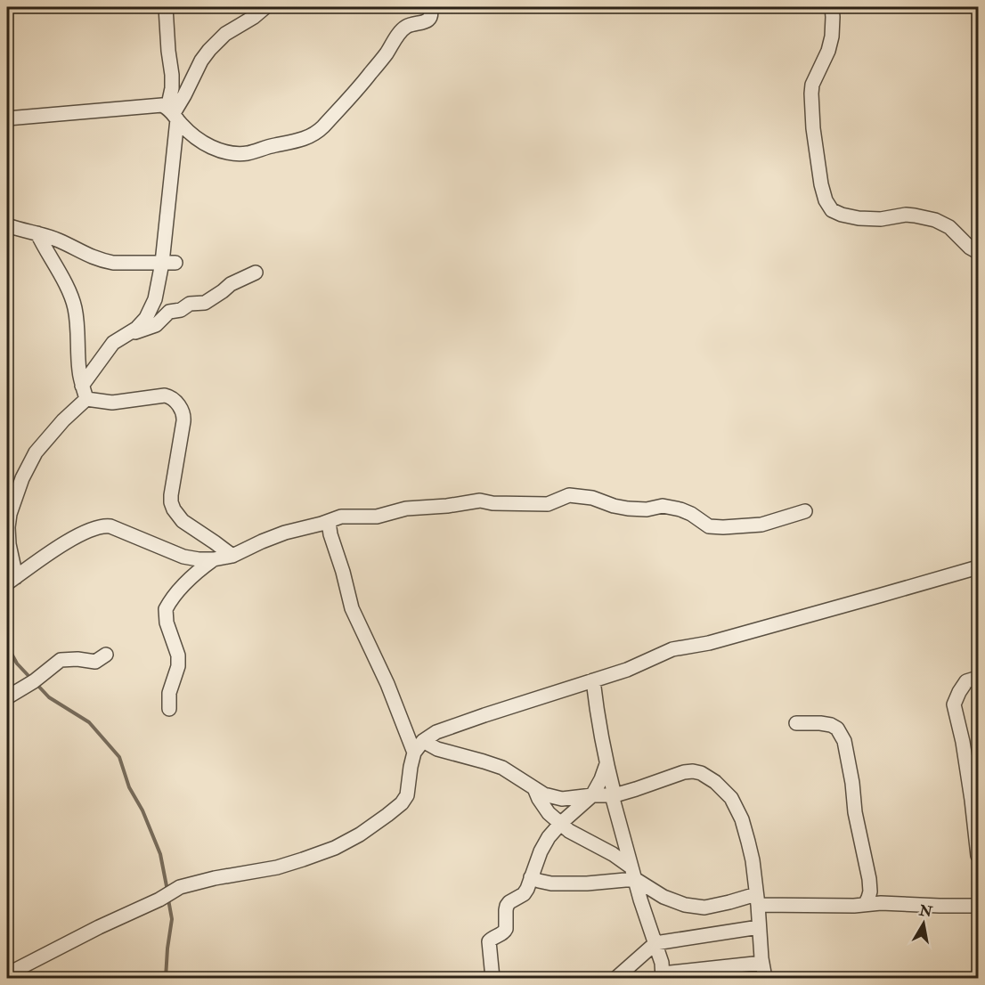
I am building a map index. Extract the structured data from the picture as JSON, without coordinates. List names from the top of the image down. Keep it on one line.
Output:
{"north":"top"}
